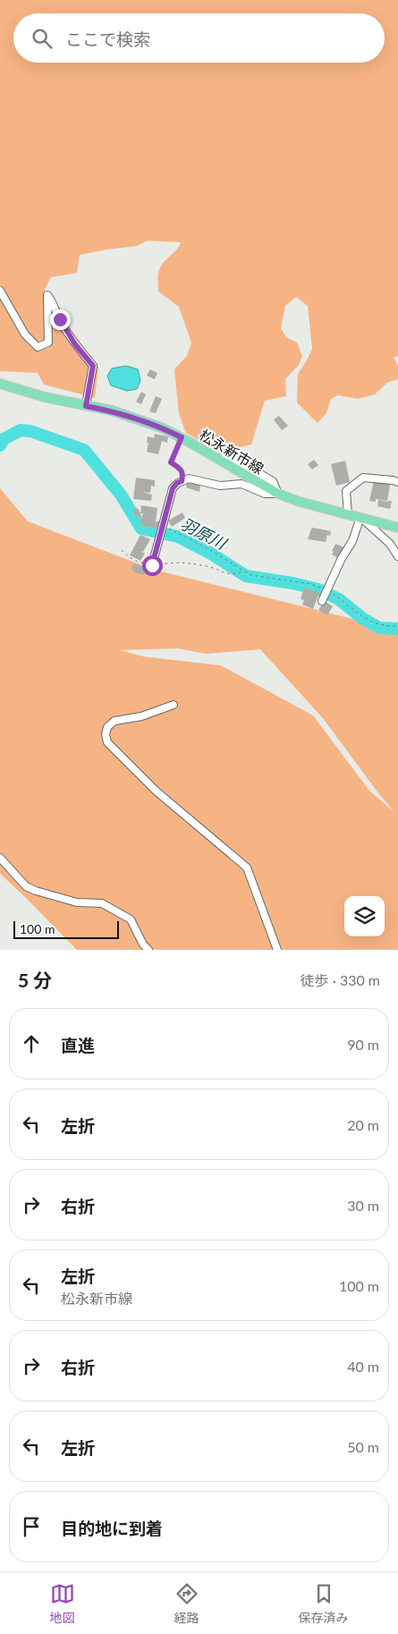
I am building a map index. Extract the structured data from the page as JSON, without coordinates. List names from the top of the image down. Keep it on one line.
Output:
{"streets":{"main road":["松永新市線"]},"water":["羽原川"],"scale_bar":"100 m","page":{"search":"ここで検索","scale":"100 m","heading":["5 分","徒歩 · 330 m"],"list":[["直進","90 m"],["左折","20 m"],["右折","30 m"],["左折","松永新市線","100 m"],["右折","40 m"],["左折","50 m"],"目的地に到着"],"nav":["地図","経路","保存済み"]}}
